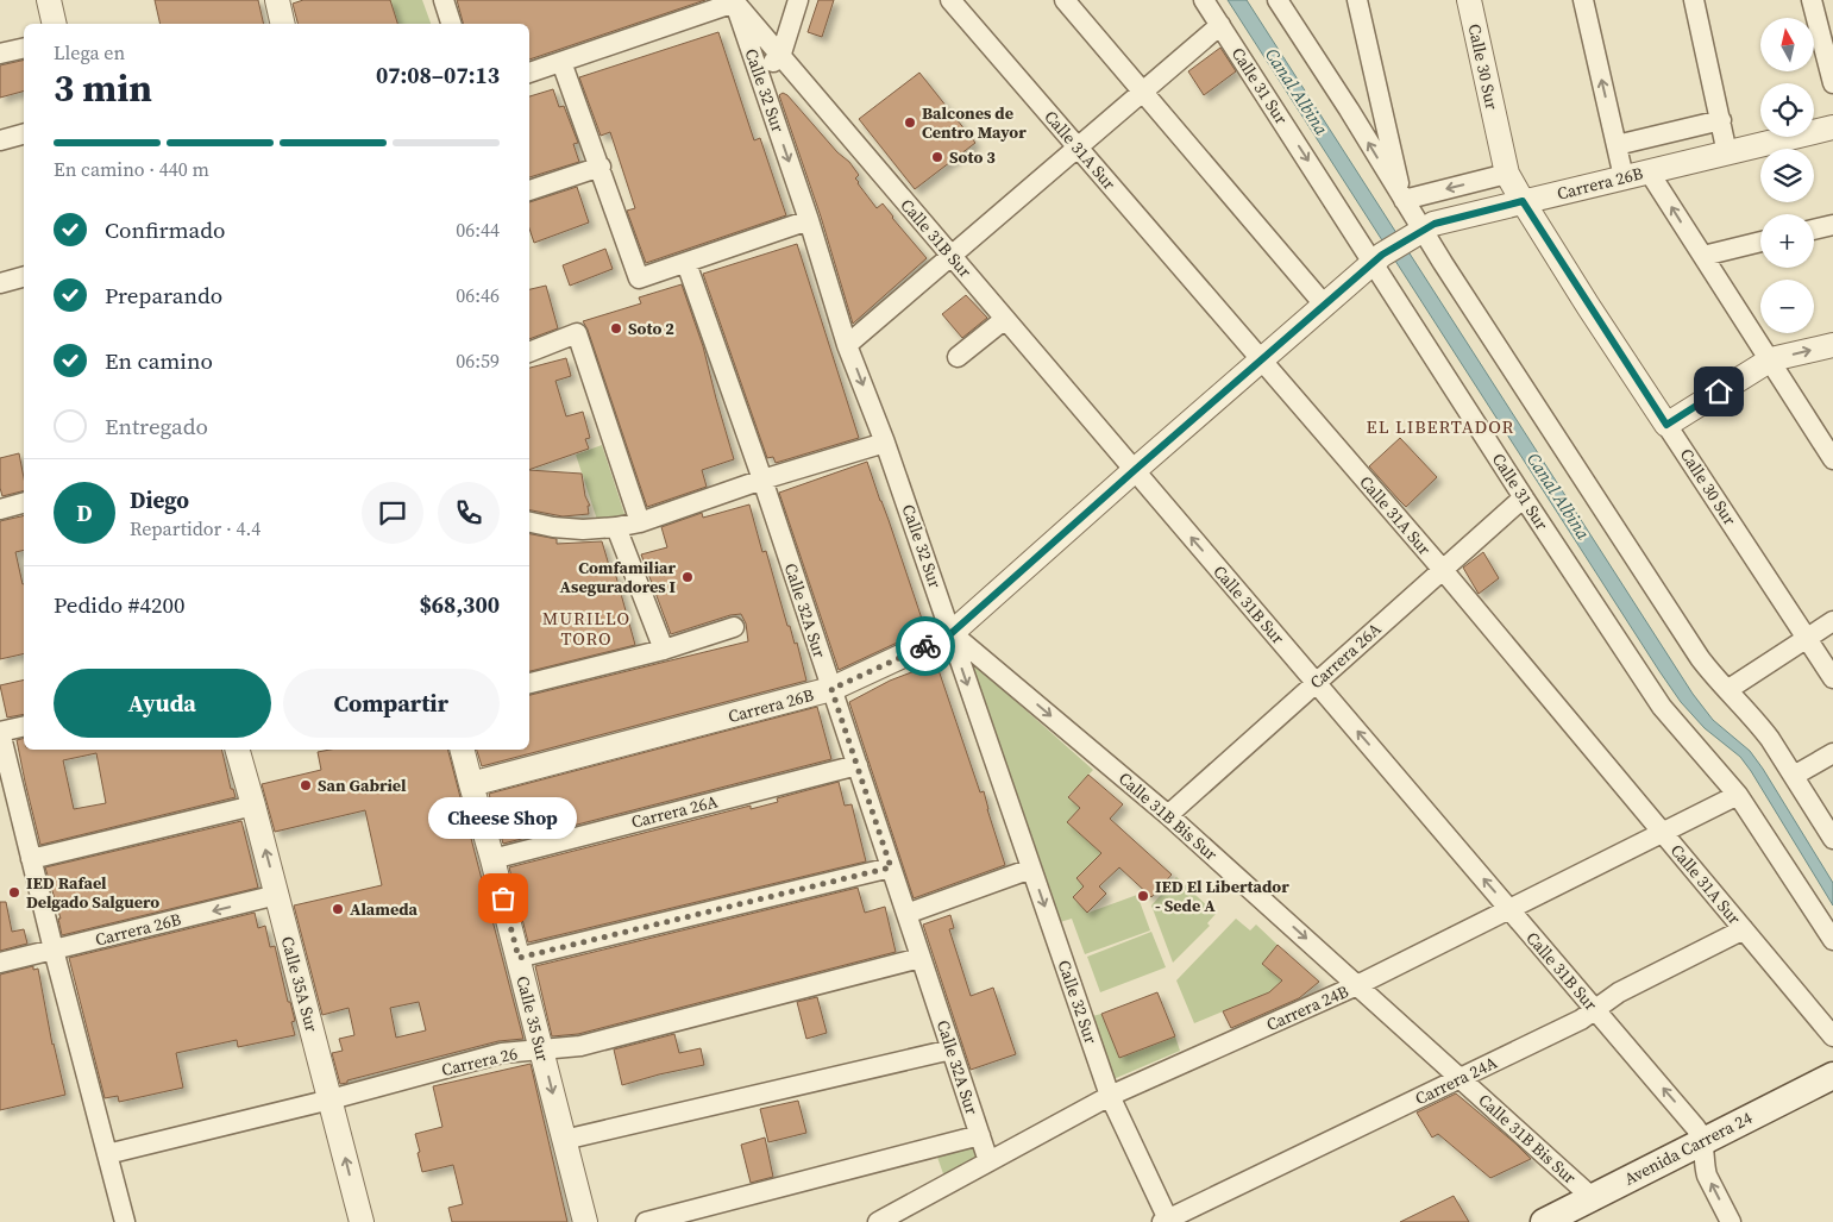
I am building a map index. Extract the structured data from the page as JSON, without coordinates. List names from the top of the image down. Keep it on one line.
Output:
{"streets":{"main road":["Avenida Carrera 24"],"street":["Calle 30 Sur","Calle 31 Sur","Calle 32 Sur","Calle 31A Sur","Carrera 26B","Calle 31B Sur","Calle 32A Sur","Carrera 26A","Calle 31B Bis Sur","Calle 35A Sur","Carrera 24B","Calle 35 Sur","Carrera 26","Carrera 24A"]},"crossings":[["Calle 30 Sur","Carrera 26B"],["Calle 31 Sur","Carrera 26B"],["Calle 31 Sur","Carrera 26A"],["Calle 31 Sur","Carrera 24B"],["Calle 32 Sur","Carrera 26B"],["Calle 32 Sur","Calle 31B Sur"],["Calle 32 Sur","Calle 31B Bis Sur"],["Calle 32 Sur","Carrera 24B"],["Calle 32 Sur","Carrera 24A"],["Calle 31A Sur","Carrera 26B"],["Calle 31A Sur","Carrera 26A"],["Calle 31A Sur","Carrera 24B"],["Calle 31A Sur","Carrera 24A"],["Carrera 26B","Calle 31B Sur"],["Carrera 26B","Calle 32A Sur"],["Carrera 26B","Calle 31B Bis Sur"],["Carrera 26B","Calle 35A Sur"],["Carrera 26B","Calle 35 Sur"],["Calle 31B Sur","Carrera 26A"],["Calle 31B Sur","Carrera 24B"],["Calle 31B Sur","Carrera 24A"],["Calle 31B Sur","Avenida Carrera 24"],["Calle 32A Sur","Carrera 26A"],["Calle 32A Sur","Carrera 24B"],["Calle 32A Sur","Carrera 26"],["Carrera 26A","Calle 31B Bis Sur"],["Carrera 26A","Calle 35 Sur"],["Calle 31B Bis Sur","Carrera 24B"],["Calle 31B Bis Sur","Carrera 24A"],["Calle 31B Bis Sur","Avenida Carrera 24"],["Calle 35A Sur","Carrera 26"],["Calle 35 Sur","Carrera 26"]],"one_way":["Calle 32 Sur","Calle 31B Sur","Calle 31B Bis Sur","Calle 35A Sur"],"districts":["EL LIBERTADOR","MURILLO TORO"],"water":["Canal Albina"],"places":["Balcones de Centro Mayor","Soto 3","Soto 2","Comfamiliar Aseguradores I","San Gabriel","IED Rafael Delgado Salguero","IED El Libertador - Sede A","Cheese Shop","Alameda"],"north":"top","page":{"map_buttons":["+","−"],"heading":["3 min","Llega en","07:08–07:13"],"panel":["Diego","Repartidor · 4.4","Pedido #4200","$68,300"],"bar":"En camino · 440 m","list":[["Confirmado","06:44"],["Preparando","06:46"],["En camino","06:59"],"Entregado"],"round":"D","buttons":["Ayuda","Compartir"],"bubble":"Cheese Shop"}}
